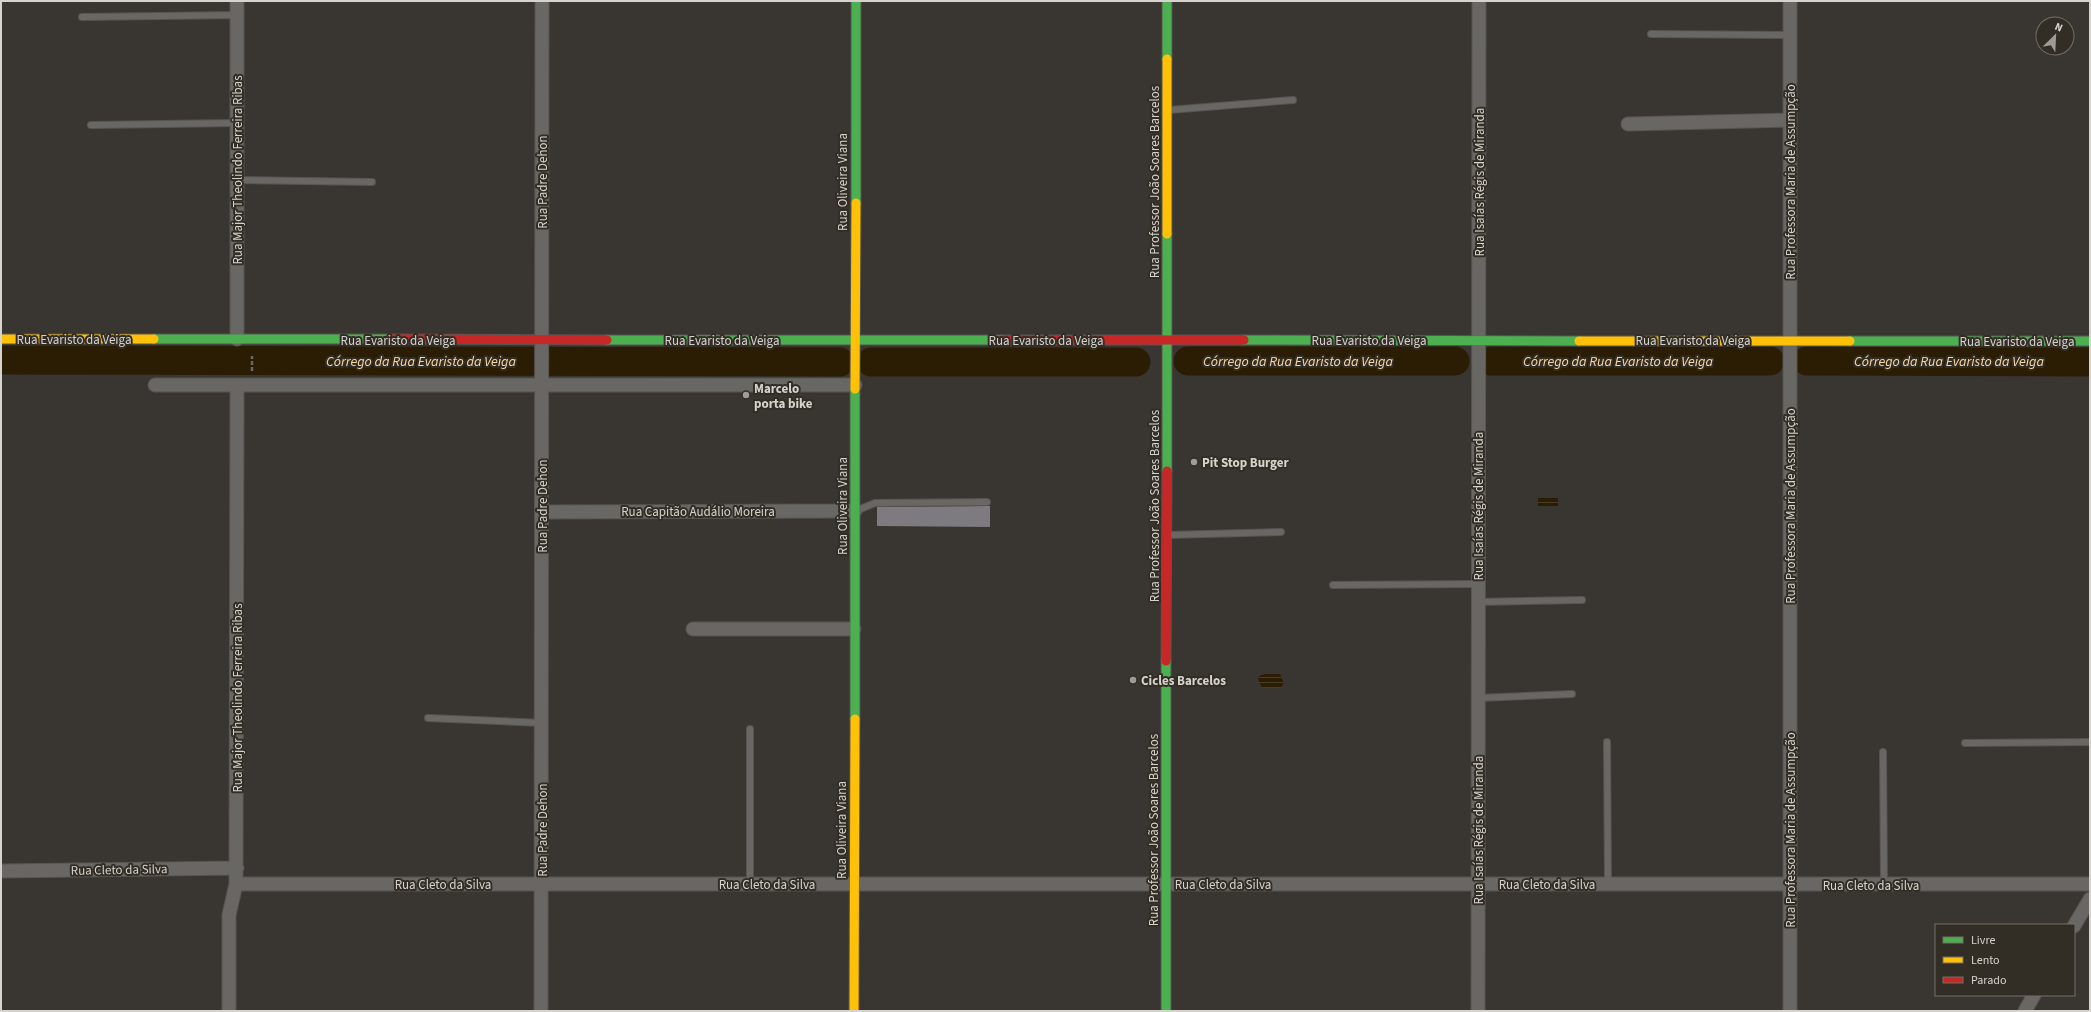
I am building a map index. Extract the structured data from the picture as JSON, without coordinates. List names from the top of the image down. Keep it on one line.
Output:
{"streets":{"street":["Rua Major Theolindo Ferreira Ribas","Rua Padre Dehon","Rua Oliveira Viana","Rua Professor João Soares Barcelos","Rua Isaías Régis de Miranda","Rua Professora Maria de Assumpção","Rua Evaristo da Veiga","Rua Capitão Audálio Moreira","Rua Cleto da Silva"]},"crossings":[["Rua Major Theolindo Ferreira Ribas","Rua Evaristo da Veiga"],["Rua Major Theolindo Ferreira Ribas","Rua Cleto da Silva"],["Rua Padre Dehon","Rua Evaristo da Veiga"],["Rua Padre Dehon","Rua Capitão Audálio Moreira"],["Rua Padre Dehon","Rua Cleto da Silva"],["Rua Oliveira Viana","Rua Evaristo da Veiga"],["Rua Oliveira Viana","Rua Capitão Audálio Moreira"],["Rua Oliveira Viana","Rua Cleto da Silva"],["Rua Professor João Soares Barcelos","Rua Evaristo da Veiga"],["Rua Professor João Soares Barcelos","Rua Cleto da Silva"],["Rua Isaías Régis de Miranda","Rua Evaristo da Veiga"],["Rua Isaías Régis de Miranda","Rua Cleto da Silva"],["Rua Professora Maria de Assumpção","Rua Evaristo da Veiga"],["Rua Professora Maria de Assumpção","Rua Cleto da Silva"]],"water":["Córrego da Rua Evaristo da Veiga"],"places":["Marcelo porta bike","Pit Stop Burger","Cicles Barcelos"],"legend":["Livre","Lento","Parado"],"north":"top right"}
